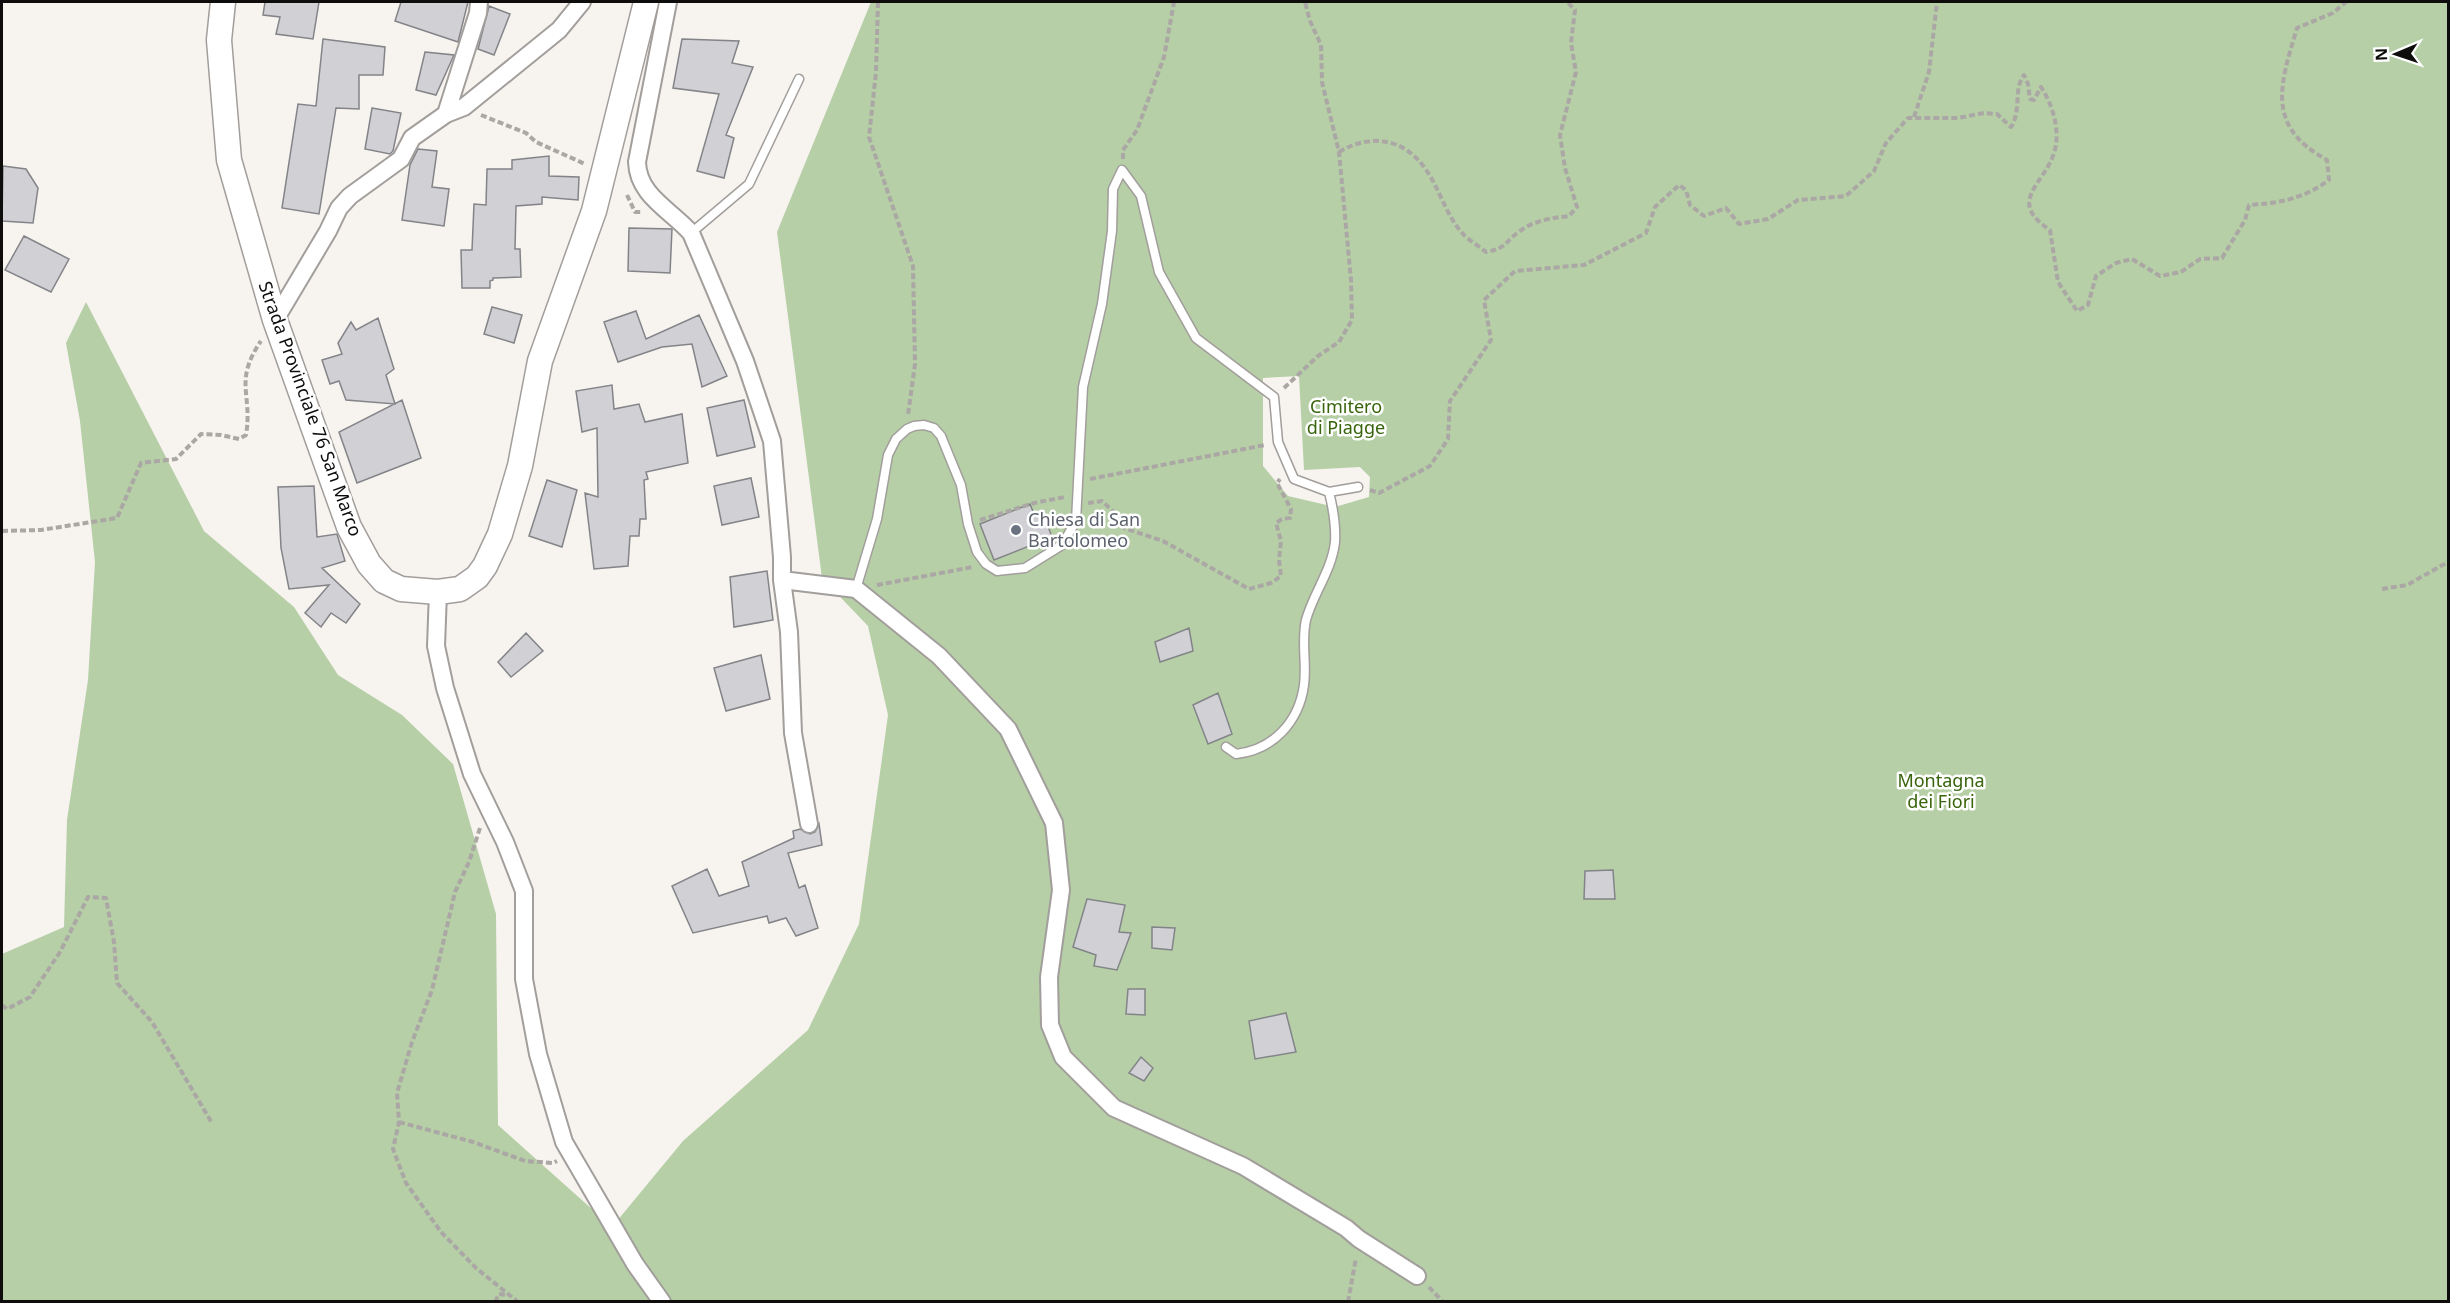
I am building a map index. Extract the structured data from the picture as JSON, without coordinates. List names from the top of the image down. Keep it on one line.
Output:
{"streets":{"street":["Strada Provinciale 76 San Marco"]},"parks":["Cimitero di Piagge","Montagna dei Fiori"],"places":["Chiesa di San Bartolomeo"],"north":"left"}
